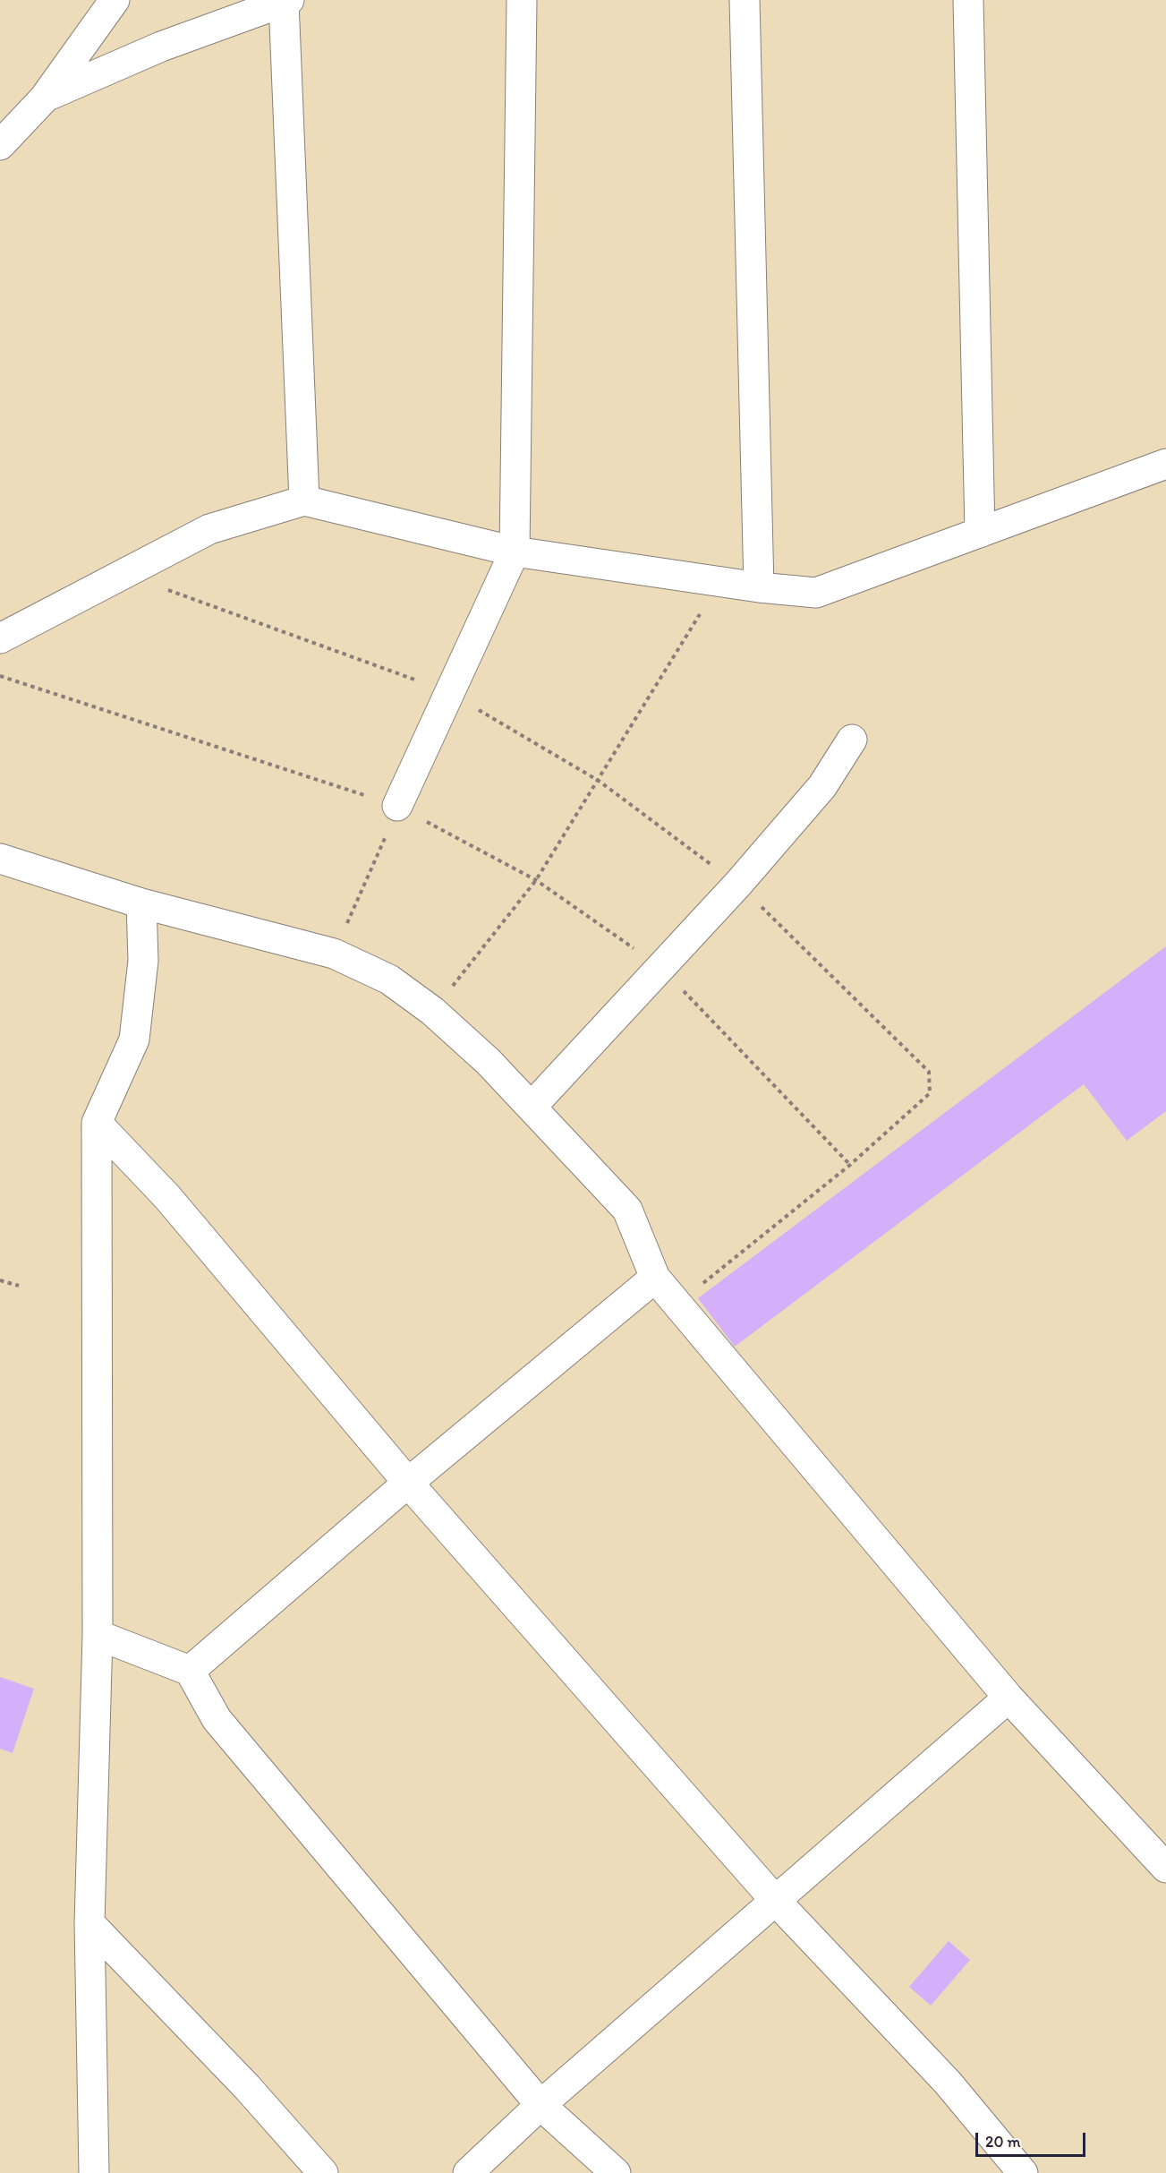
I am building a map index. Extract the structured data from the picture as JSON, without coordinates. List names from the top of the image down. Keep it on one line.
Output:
{"scale_bar":"20 m"}
